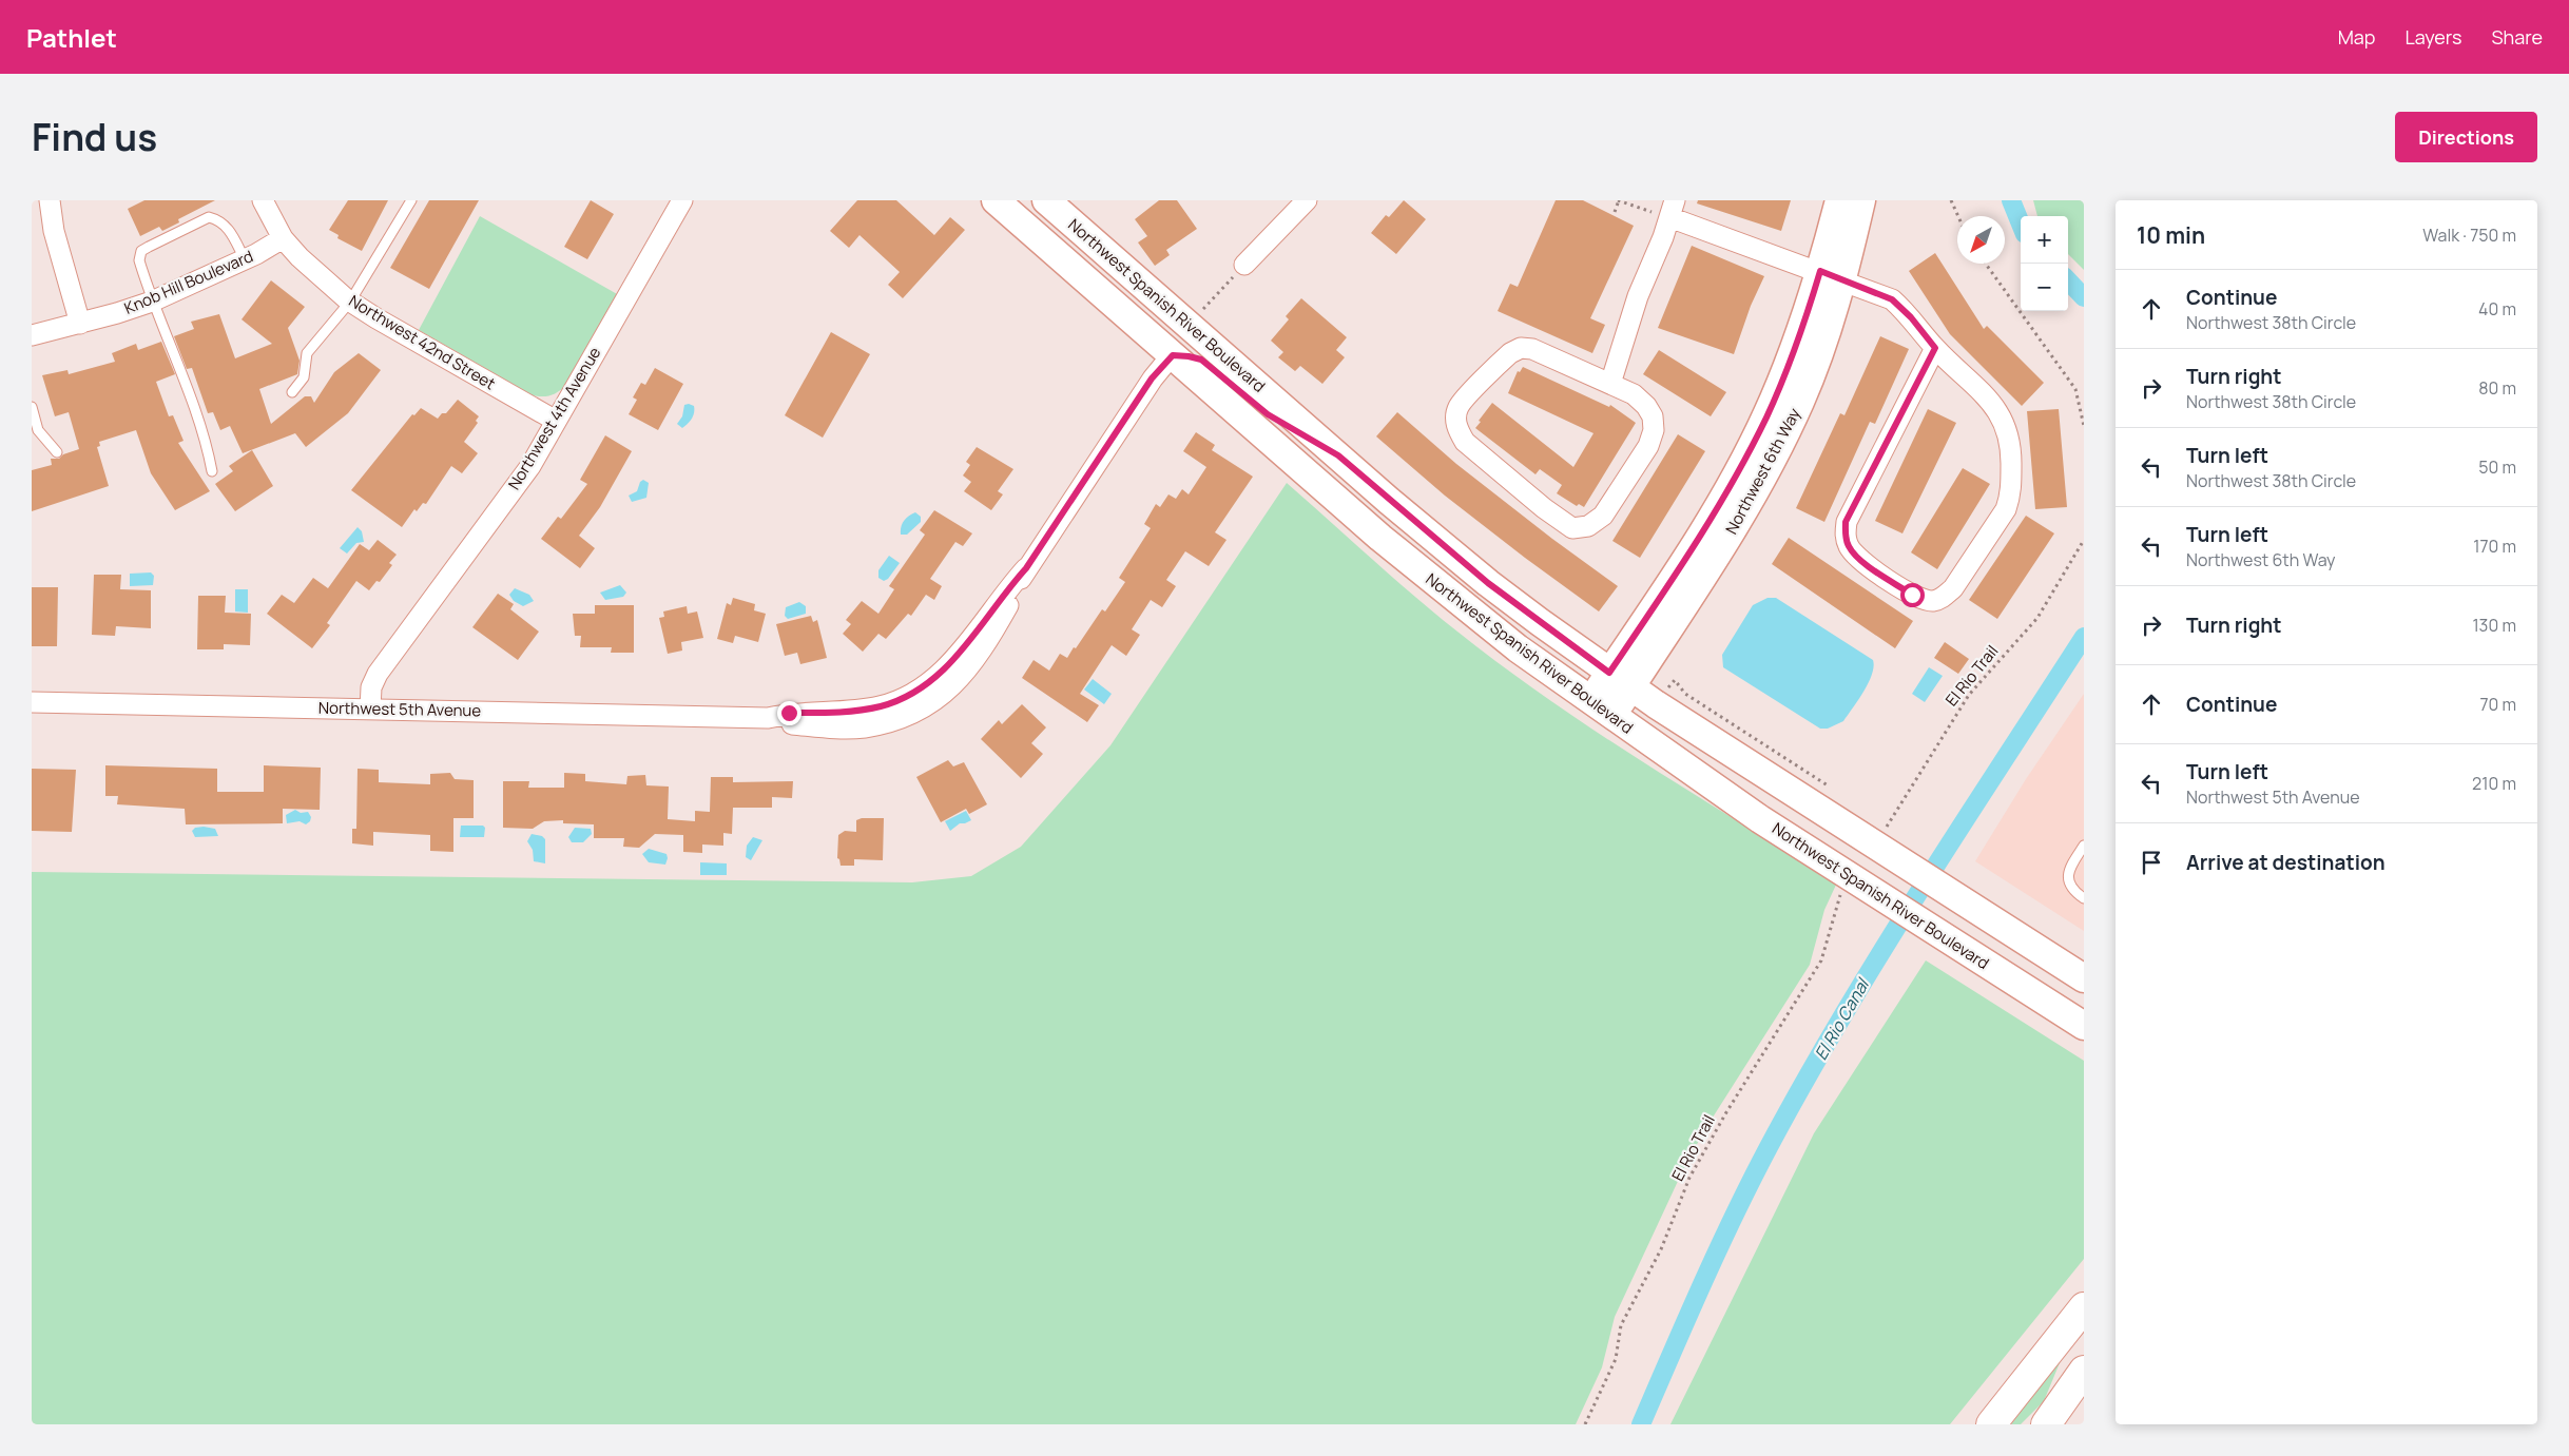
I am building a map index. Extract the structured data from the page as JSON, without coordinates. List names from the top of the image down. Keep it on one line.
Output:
{"streets":{"main road":["Northwest Spanish River Boulevard","Northwest 6th Way"],"street":["Knob Hill Boulevard","Northwest 42nd Street","Northwest 4th Avenue","Northwest 5th Avenue"],"path":["El Rio Trail"]},"crossings":[["Knob Hill Boulevard","Northwest 42nd Street"],["Northwest Spanish River Boulevard","Northwest 6th Way"],["Northwest Spanish River Boulevard","Northwest 5th Avenue"],["Northwest 42nd Street","Northwest 4th Avenue"],["Northwest 4th Avenue","Northwest 5th Avenue"]],"water":["El Rio Canal"],"north":"bottom left","page":{"header":"Pathlet","nav":["Map","Layers","Share"],"title":"Find us","buttons":"Directions","heading":["10 min","Walk · 750 m"],"map_buttons":["+","−"],"list":[["Continue","Northwest 38th Circle","40 m"],["Turn right","Northwest 38th Circle","80 m"],["Turn left","Northwest 38th Circle","50 m"],["Turn left","Northwest 6th Way","170 m"],["Turn right","130 m"],["Continue","70 m"],["Turn left","Northwest 5th Avenue","210 m"],"Arrive at destination"]}}
